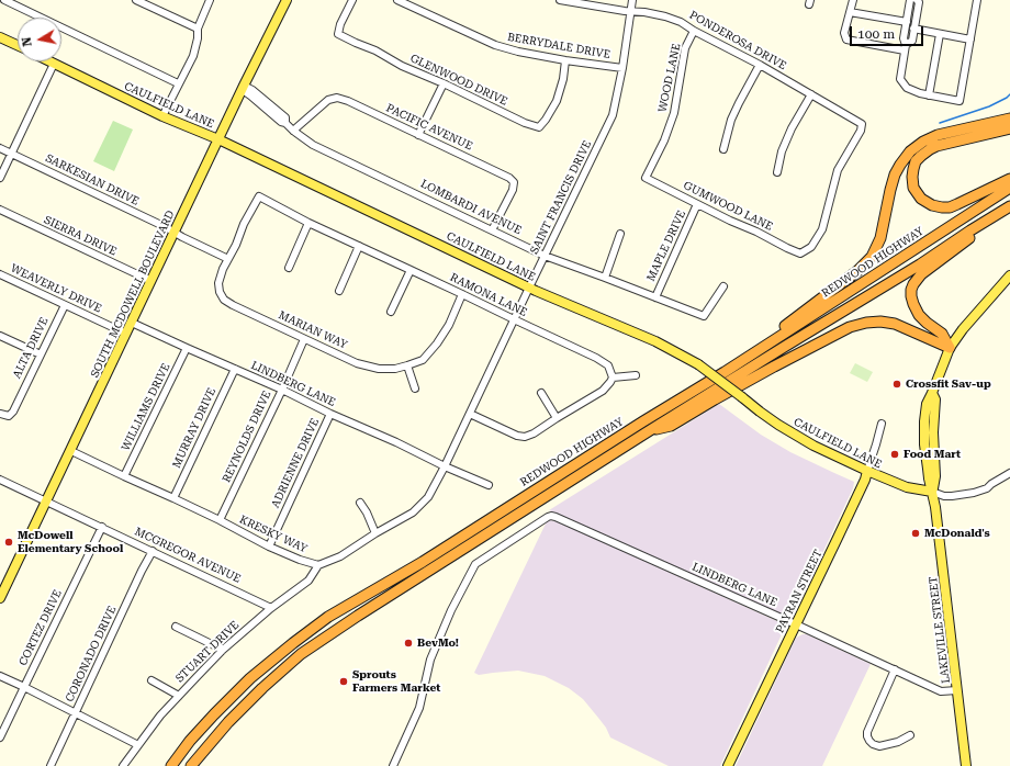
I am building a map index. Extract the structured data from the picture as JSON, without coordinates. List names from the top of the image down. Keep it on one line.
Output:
{"streets":{"highway":["REDWOOD HIGHWAY"],"main road":["CAULFIELD LANE","SOUTH MCDOWELL BOULEVARD","PAYRAN STREET","LAKEVILLE STREET"],"street":["PONDEROSA DRIVE","BERRYDALE DRIVE","WOOD LANE","GLENWOOD DRIVE","PACIFIC AVENUE","SARKESIAN DRIVE","SAINT FRANCIS DRIVE","GUMWOOD LANE","LOMBARDI AVENUE","SIERRA DRIVE","MAPLE DRIVE","WEAVERLY DRIVE","RAMONA LANE","MARIAN WAY","ALTA DRIVE","LINDBERG LANE","WILLIAMS DRIVE","MURRAY DRIVE","REYNOLDS DRIVE","ADRIENNE DRIVE","KRESKY WAY","MCGREGOR AVENUE","CORTEZ DRIVE","STUART DRIVE","CORONADO DRIVE"]},"crossings":[["PONDEROSA DRIVE","WOOD LANE"],["PONDEROSA DRIVE","SAINT FRANCIS DRIVE"],["PONDEROSA DRIVE","GUMWOOD LANE"],["BERRYDALE DRIVE","GLENWOOD DRIVE"],["BERRYDALE DRIVE","SAINT FRANCIS DRIVE"],["WOOD LANE","GUMWOOD LANE"],["CAULFIELD LANE","SAINT FRANCIS DRIVE"],["CAULFIELD LANE","SOUTH MCDOWELL BOULEVARD"],["CAULFIELD LANE","PAYRAN STREET"],["CAULFIELD LANE","LAKEVILLE STREET"],["PACIFIC AVENUE","LOMBARDI AVENUE"],["SARKESIAN DRIVE","SOUTH MCDOWELL BOULEVARD"],["SAINT FRANCIS DRIVE","LOMBARDI AVENUE"],["SAINT FRANCIS DRIVE","RAMONA LANE"],["SAINT FRANCIS DRIVE","LINDBERG LANE"],["GUMWOOD LANE","MAPLE DRIVE"],["LOMBARDI AVENUE","MAPLE DRIVE"],["LOMBARDI AVENUE","SOUTH MCDOWELL BOULEVARD"],["SIERRA DRIVE","SOUTH MCDOWELL BOULEVARD"],["WEAVERLY DRIVE","SOUTH MCDOWELL BOULEVARD"],["WEAVERLY DRIVE","ALTA DRIVE"],["SOUTH MCDOWELL BOULEVARD","LINDBERG LANE"],["SOUTH MCDOWELL BOULEVARD","KRESKY WAY"],["SOUTH MCDOWELL BOULEVARD","MCGREGOR AVENUE"],["RAMONA LANE","MARIAN WAY"],["MARIAN WAY","REYNOLDS DRIVE"],["LINDBERG LANE","WILLIAMS DRIVE"],["LINDBERG LANE","MURRAY DRIVE"],["LINDBERG LANE","REYNOLDS DRIVE"],["LINDBERG LANE","ADRIENNE DRIVE"],["LINDBERG LANE","PAYRAN STREET"],["LINDBERG LANE","LAKEVILLE STREET"],["WILLIAMS DRIVE","KRESKY WAY"],["MURRAY DRIVE","KRESKY WAY"],["REYNOLDS DRIVE","KRESKY WAY"],["ADRIENNE DRIVE","KRESKY WAY"],["KRESKY WAY","STUART DRIVE"],["MCGREGOR AVENUE","CORTEZ DRIVE"],["MCGREGOR AVENUE","STUART DRIVE"],["MCGREGOR AVENUE","CORONADO DRIVE"]],"places":["Crossfit Sav-up","Food Mart","McDonald's","McDowell Elementary School","BevMo!","Sprouts Farmers Market"],"scale_bar":"100 m","north":"left"}
